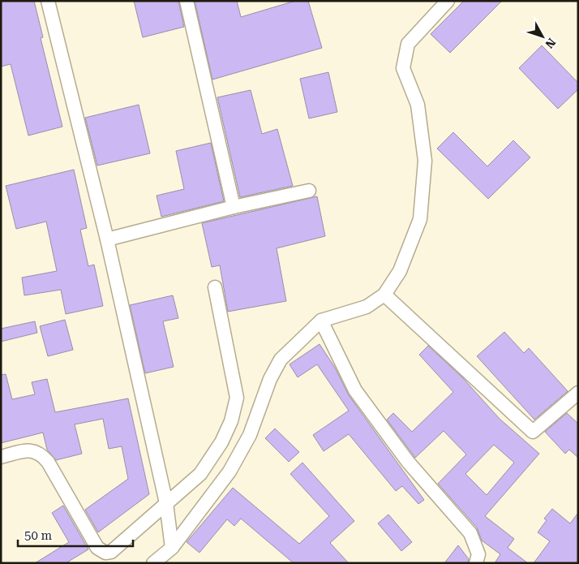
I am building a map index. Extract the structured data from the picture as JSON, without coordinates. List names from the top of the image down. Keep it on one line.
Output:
{"scale_bar":"50 m","north":"bottom right"}
